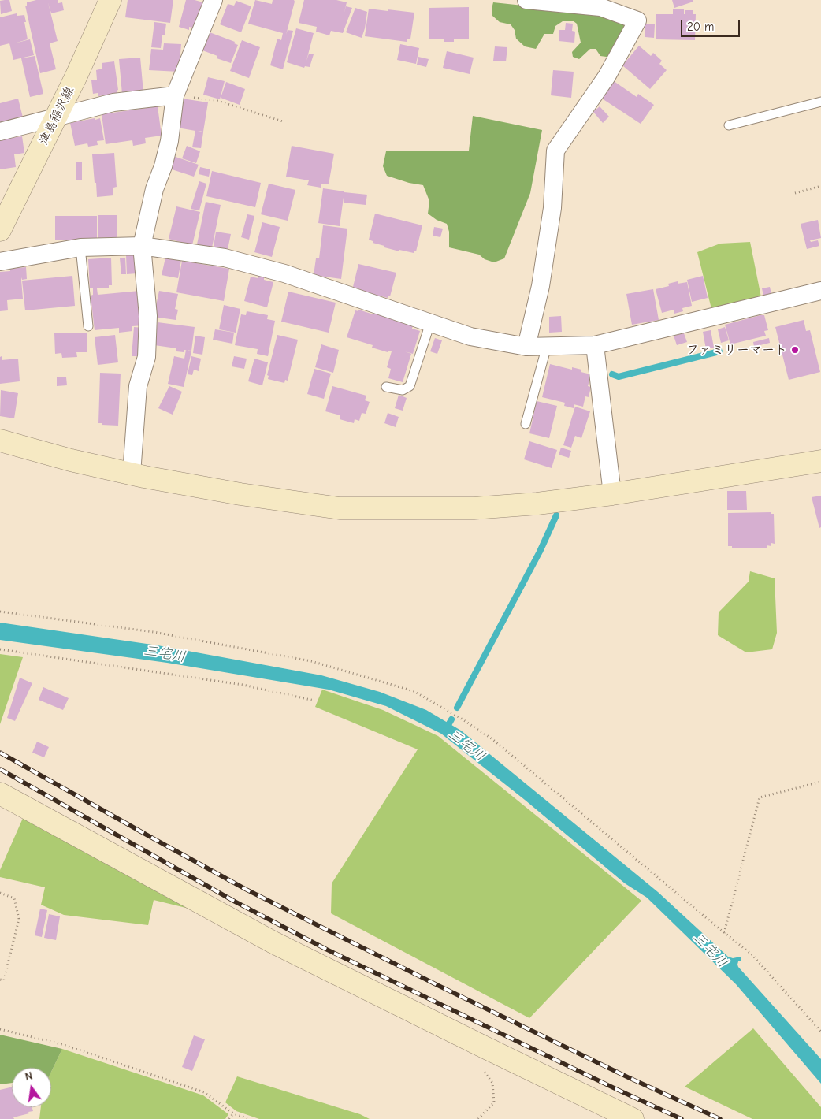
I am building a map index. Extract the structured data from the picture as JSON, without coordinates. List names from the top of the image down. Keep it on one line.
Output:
{"streets":{"street":["津島稲沢線"]},"water":["三宅川"],"places":["ファミリーマート"],"scale_bar":"20 m","north":"top"}
